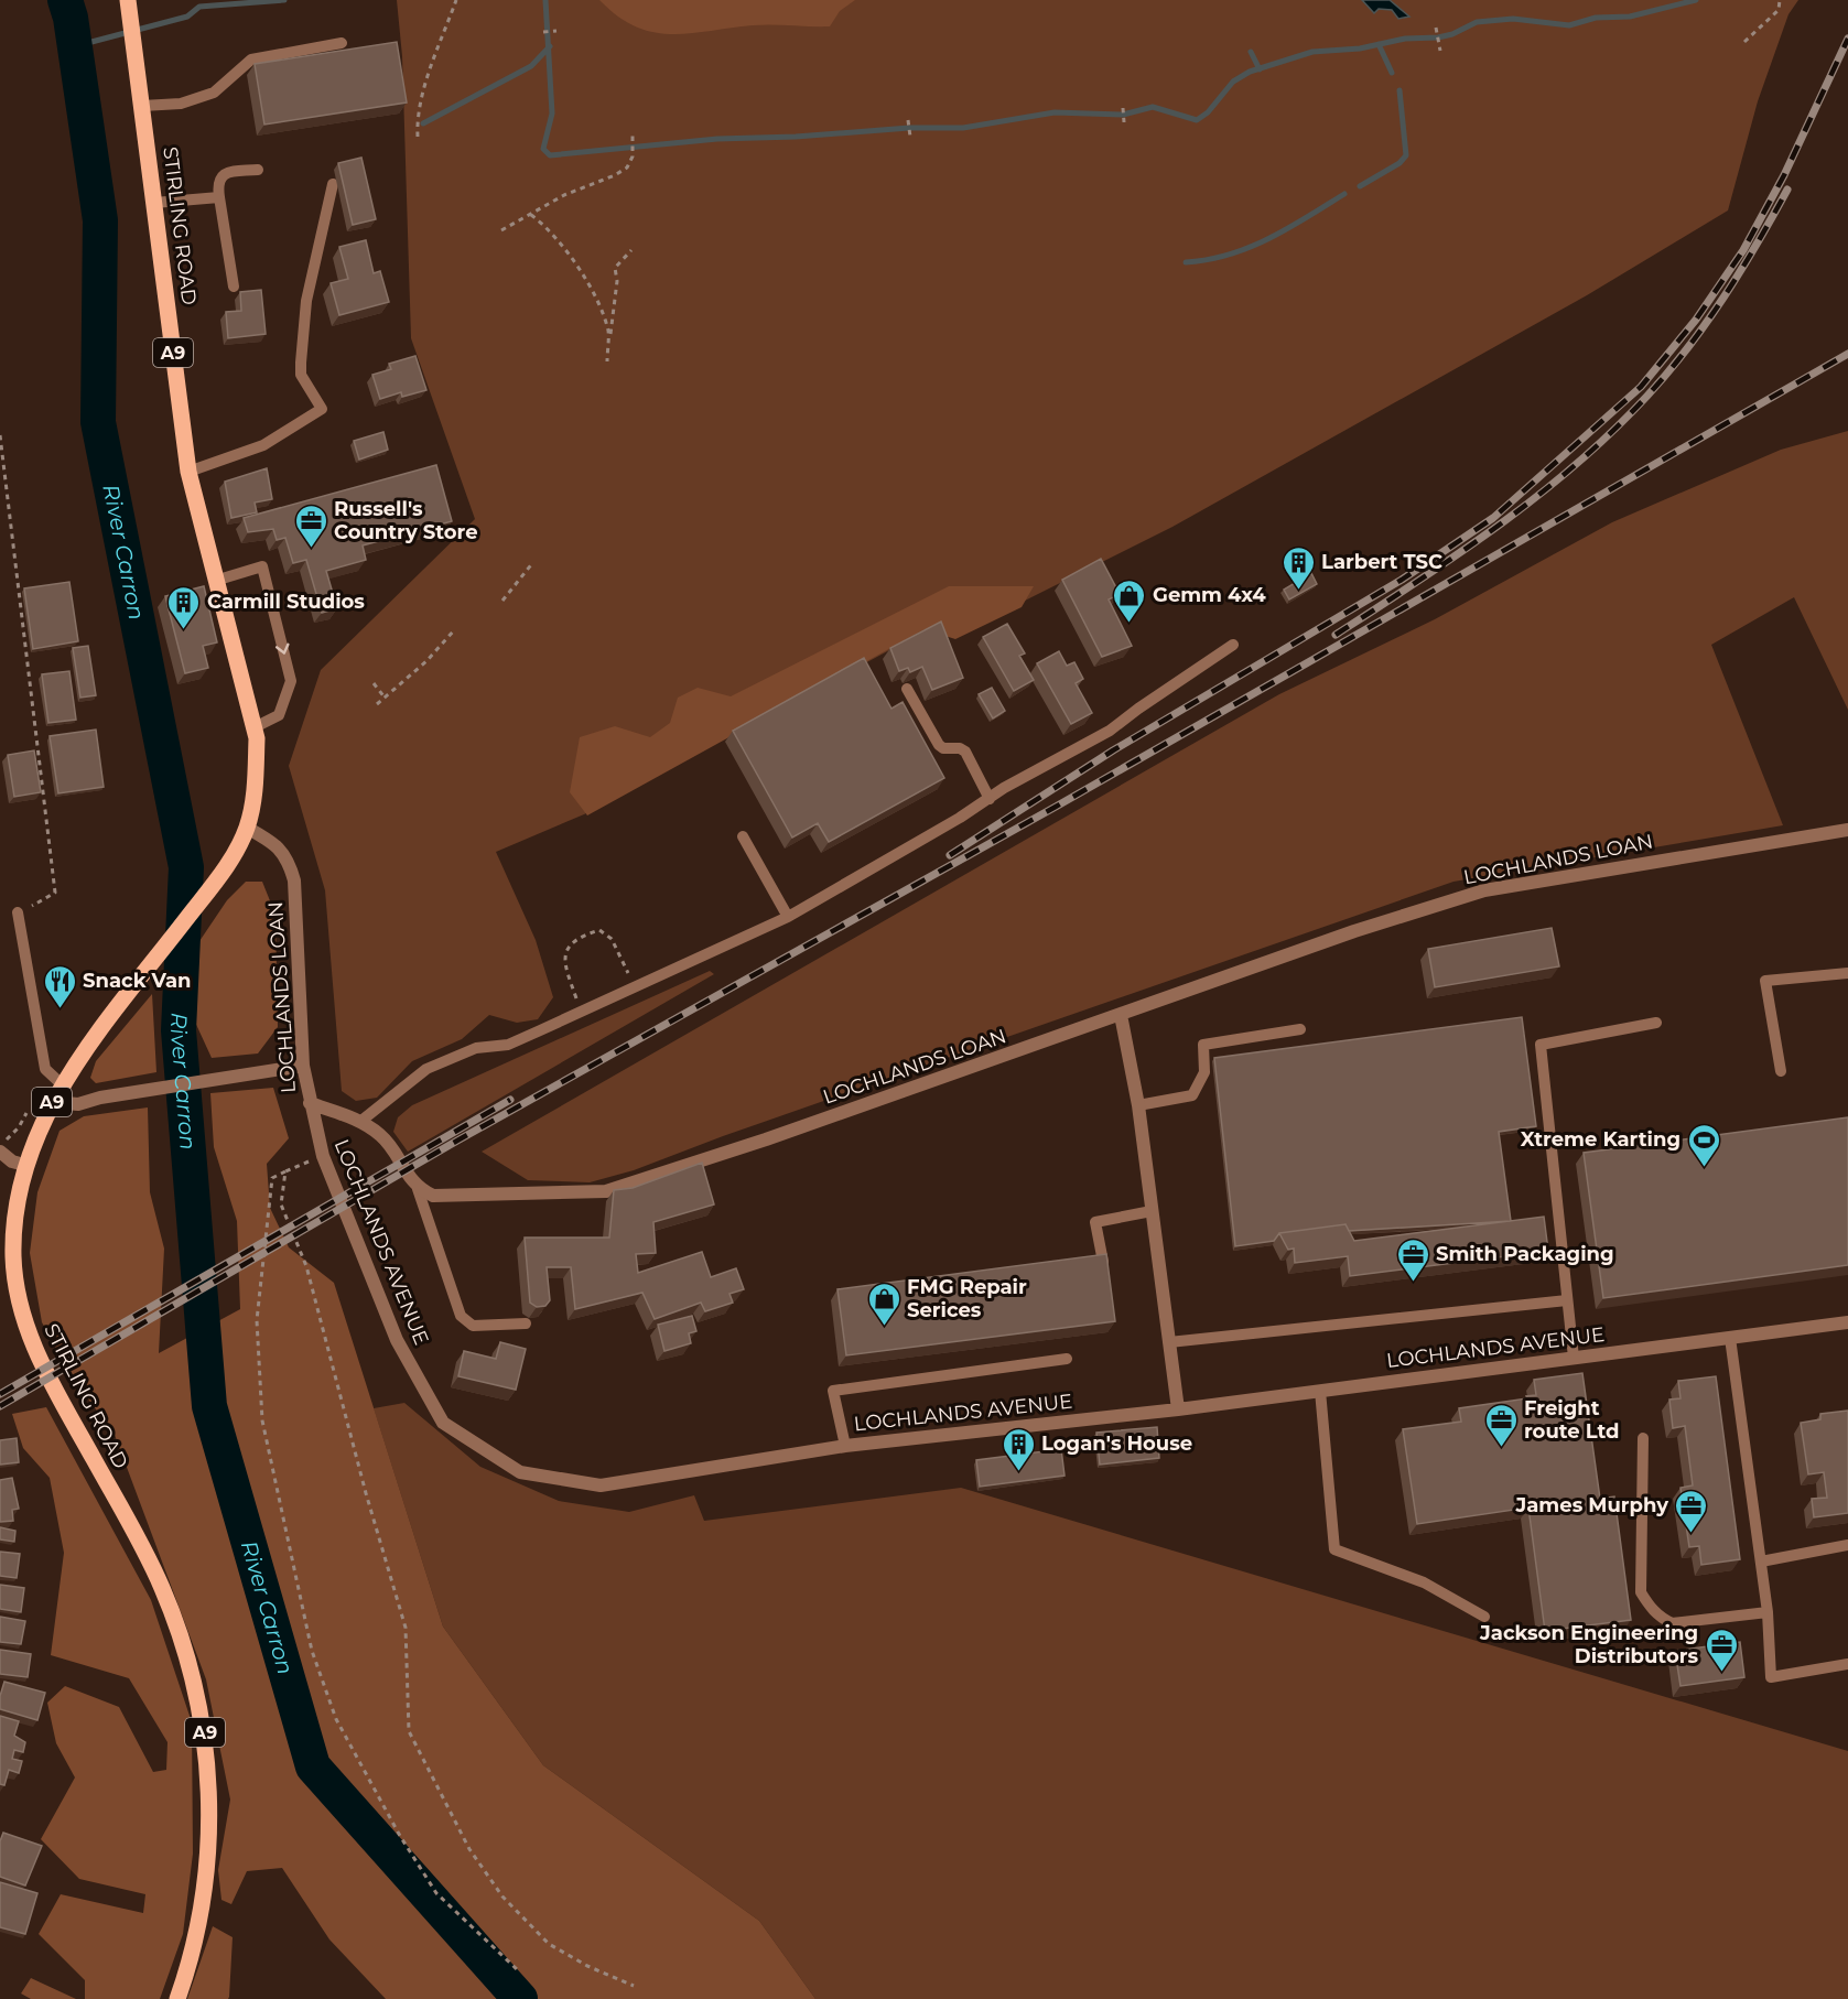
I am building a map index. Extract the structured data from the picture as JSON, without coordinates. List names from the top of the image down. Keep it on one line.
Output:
{"streets":{"main road":["STIRLING ROAD","A9"],"street":["LOCHLANDS LOAN","LOCHLANDS AVENUE"]},"crossings":[["STIRLING ROAD","LOCHLANDS LOAN"],["LOCHLANDS LOAN","LOCHLANDS AVENUE"]],"water":["River Carron"],"places":{"office":["Russell's Country Store","Smith Packaging","Freight route Ltd","James Murphy","Jackson Engineering Distributors"],"building":["Larbert TSC","Carmill Studios","Logan's House"],"shop":["Gemm 4x4","FMG Repair Serices"],"restaurant":["Snack Van"],"sports":["Xtreme Karting"]}}
